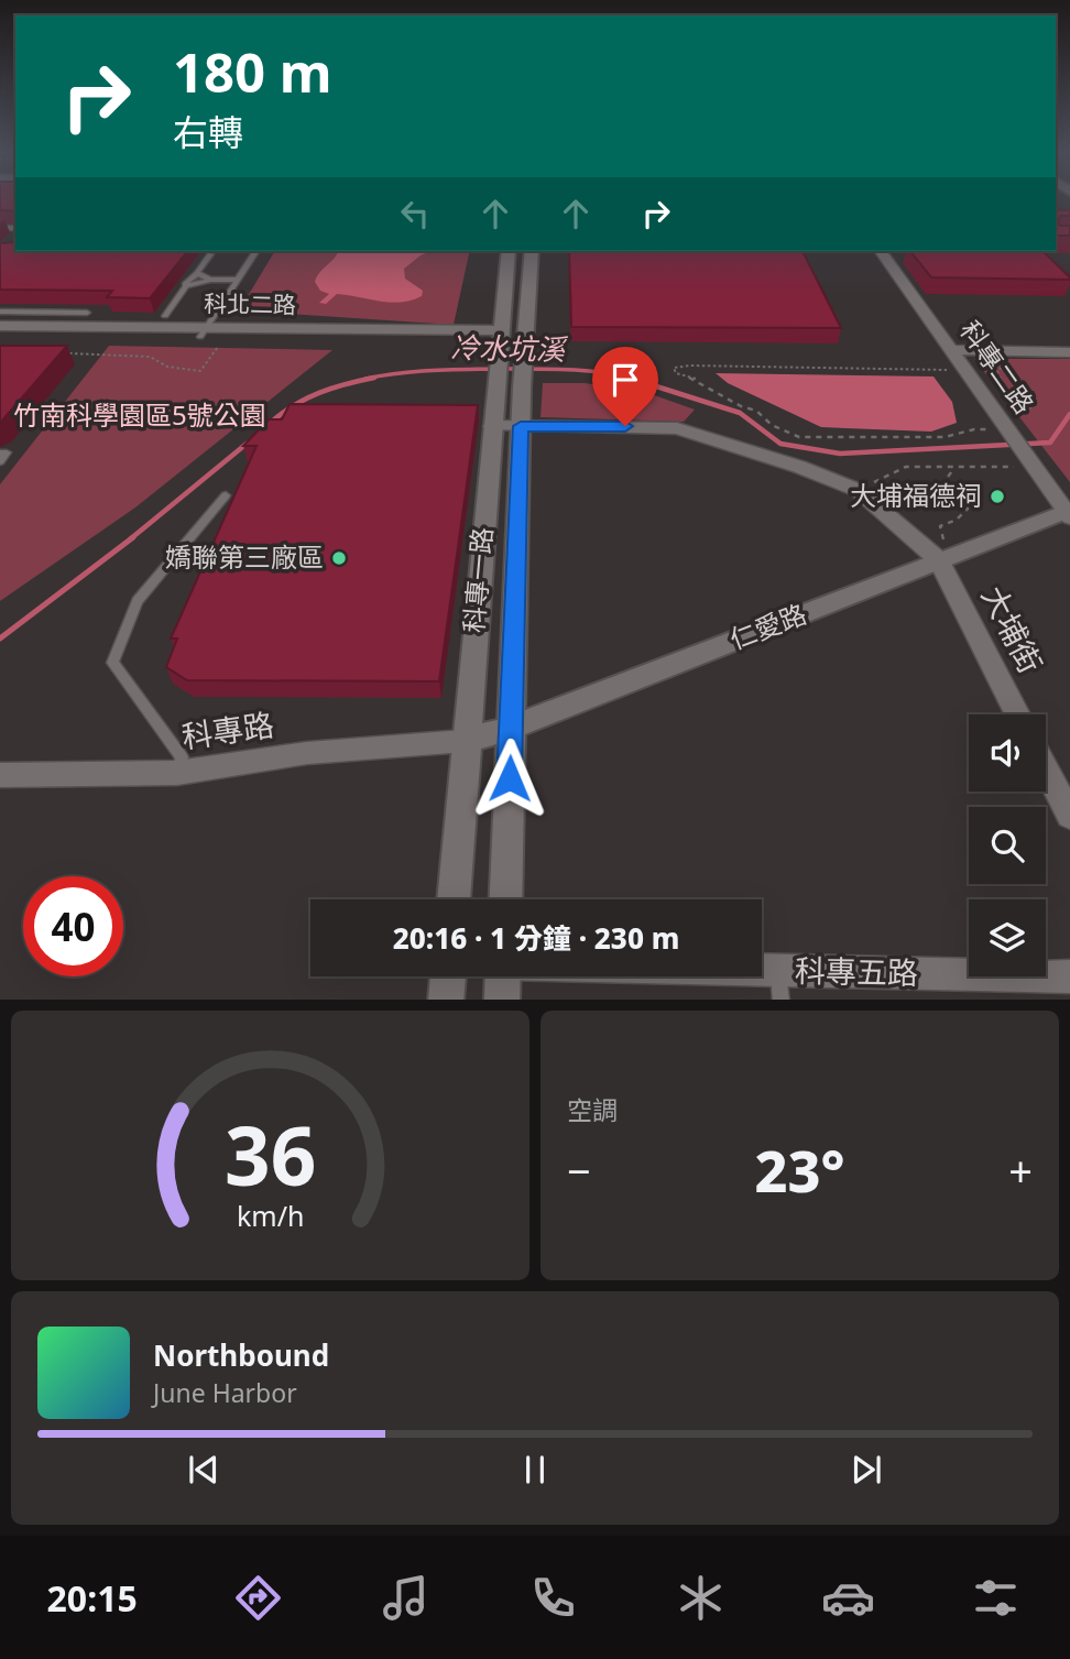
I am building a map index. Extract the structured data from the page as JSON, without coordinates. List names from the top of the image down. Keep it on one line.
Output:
{"streets":{"street":["科北二路","科專二路","科專一路","仁愛路","大埔街","科專路","科專五路"]},"crossings":[["科北二路","科專一路"],["科專二路","仁愛路"],["科專一路","仁愛路"],["科專一路","科專路"],["仁愛路","大埔街"],["仁愛路","科專路"]],"water":["冷水坑溪"],"parks":["竹南科學園區5號公園"],"places":["大埔福德祠","嬌聯第三廠區"],"page":{"turn":["180 m","右轉"],"limit":"40","trip":"20:16 · 1 分鐘 · 230 m","tile":"空調","heat":["−","23°","+"],"song":["Northbound","June Harbor"],"tabs":"20:15","gauge":["36","km/h"]}}
